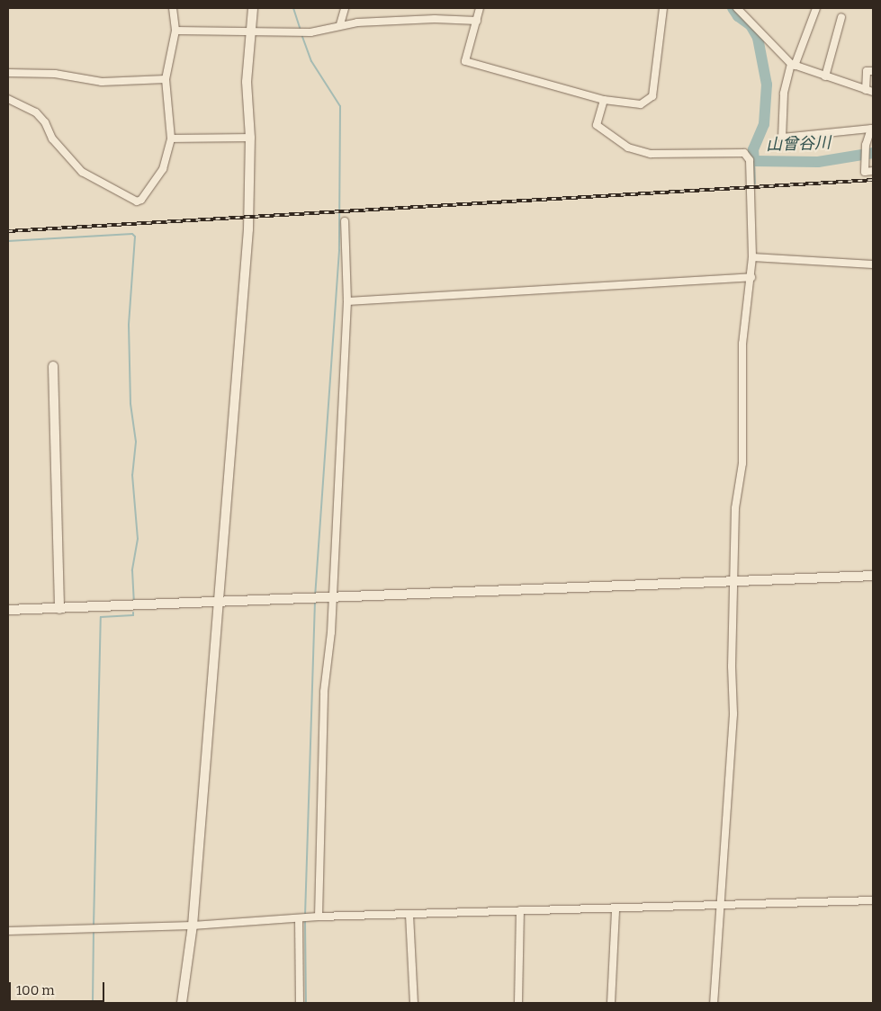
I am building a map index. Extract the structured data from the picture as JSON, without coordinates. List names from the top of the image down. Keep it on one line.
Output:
{"water":["山曾谷川"],"scale_bar":"100 m"}
